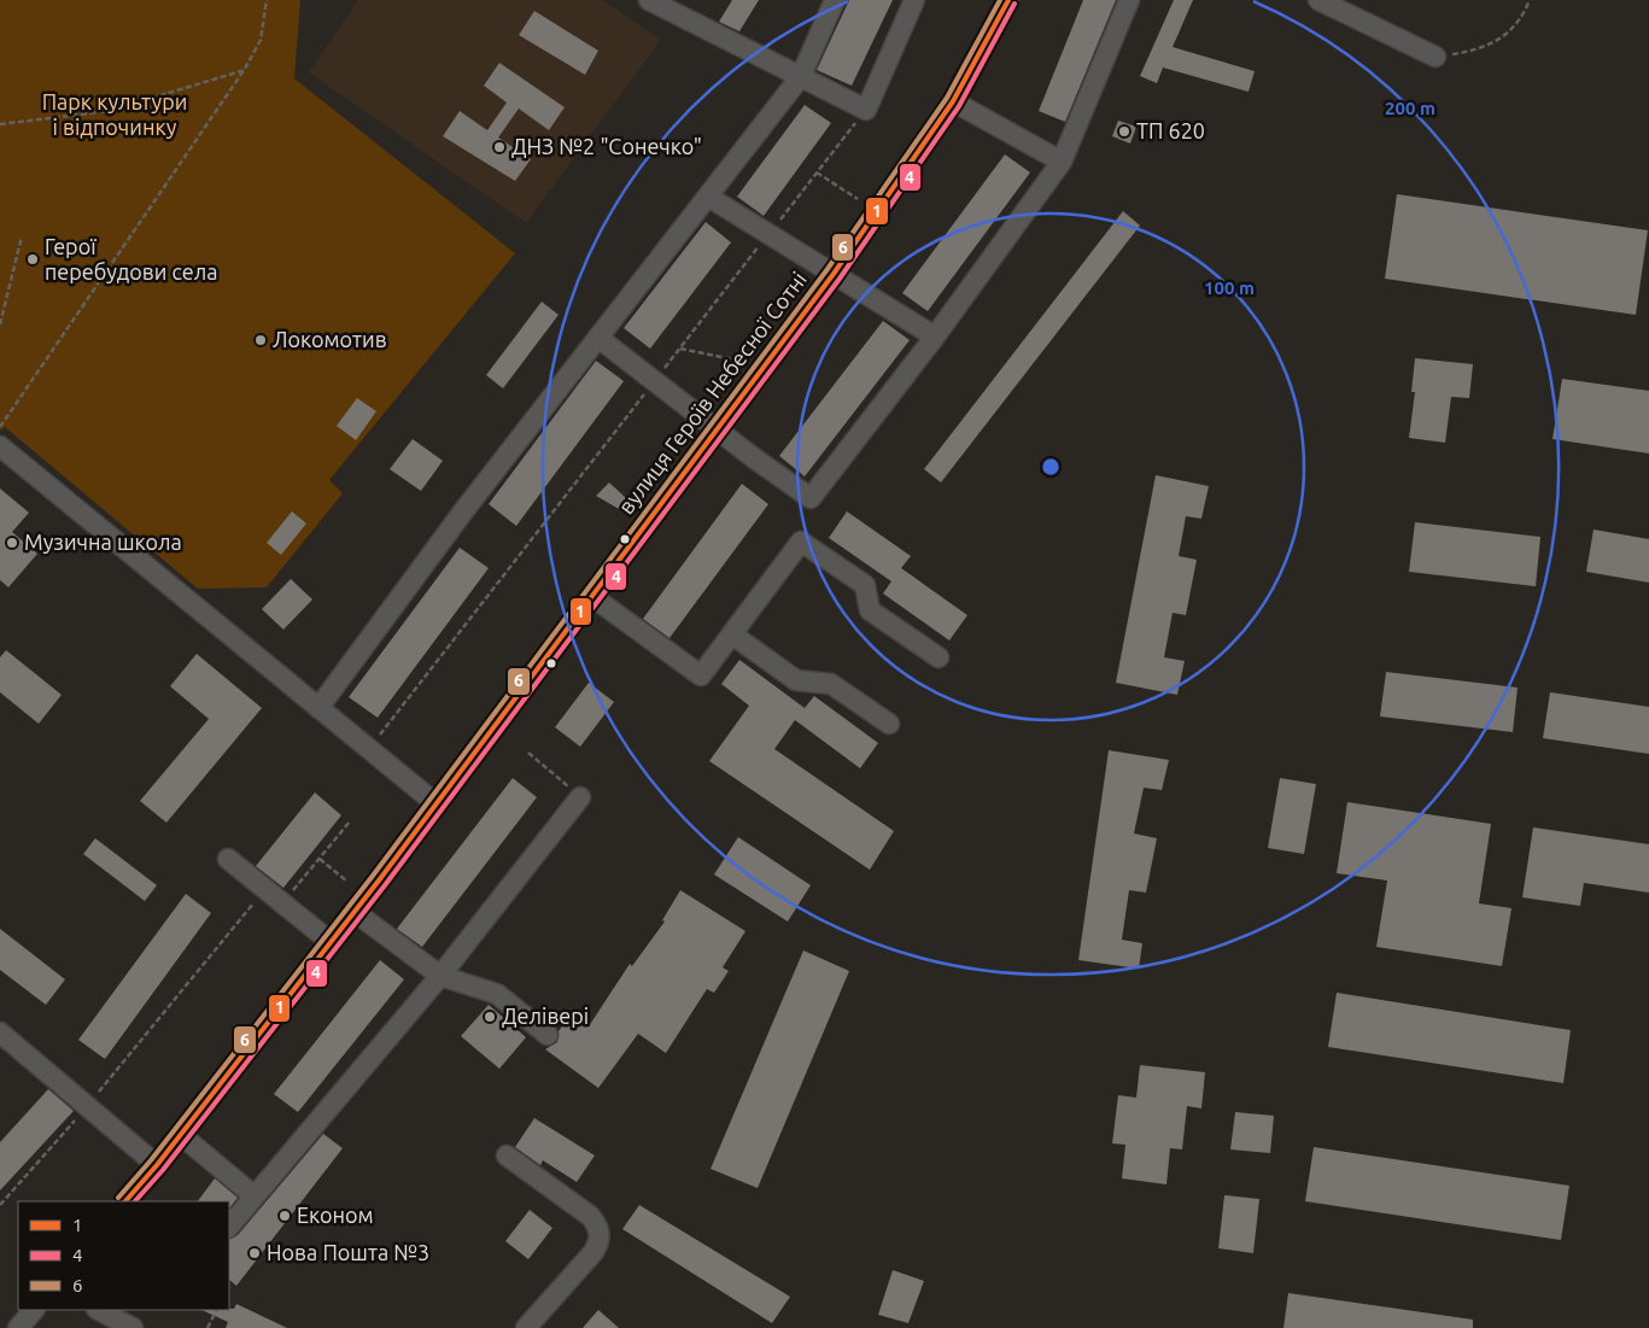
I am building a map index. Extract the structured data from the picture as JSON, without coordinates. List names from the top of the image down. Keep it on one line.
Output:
{"streets":{"street":["вулиця Героїв Небесної Сотні"]},"parks":["Парк культури і відпочинку"],"places":["ТП 620","ДНЗ №2 \"Сонечко\"","Герої перебудови села","Локомотив","Музична школа","Делівері","Економ","Нова Пошта №3"],"lines":["transit line 1","transit line 6","transit line 4"],"legend":["1","4","6"],"rings":["200 m","100 m"]}
